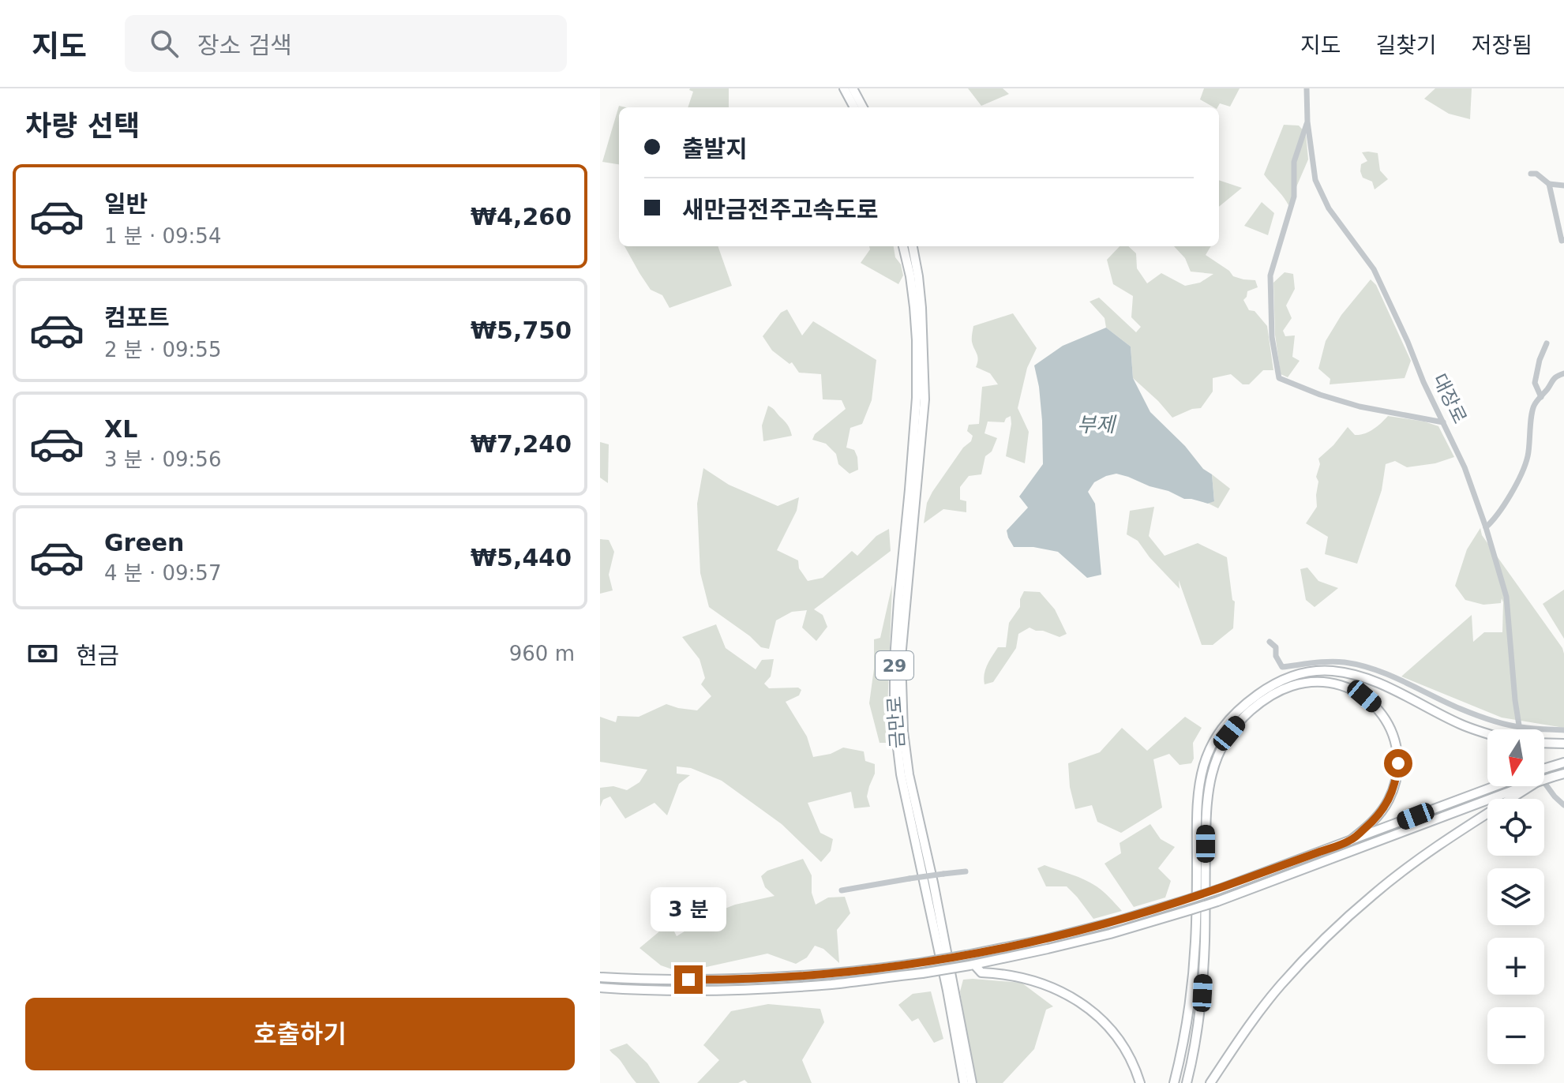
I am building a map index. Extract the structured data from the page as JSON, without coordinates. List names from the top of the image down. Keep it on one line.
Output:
{"streets":{"highway":["29","금만로"],"street":["대장로"]},"water":["부제"],"north":"bottom","page":{"header":"지도","search":"장소 검색","nav":["지도","길찾기","저장됨"],"heading":"차량 선택","banner":["출발지","새만금전주고속도로"],"list":[{"name":"일반","note":"1 분 · 09:54","value":"₩4,260"},{"name":"컴포트","note":"2 분 · 09:55","value":"₩5,750"},{"name":"XL","note":"3 분 · 09:56","value":"₩7,240"},{"name":"Green","note":"4 분 · 09:57","value":"₩5,440"}],"pay":["현금","960 m"],"map_buttons":["+","−"],"bubble":"3 분","buttons":"호출하기"}}
